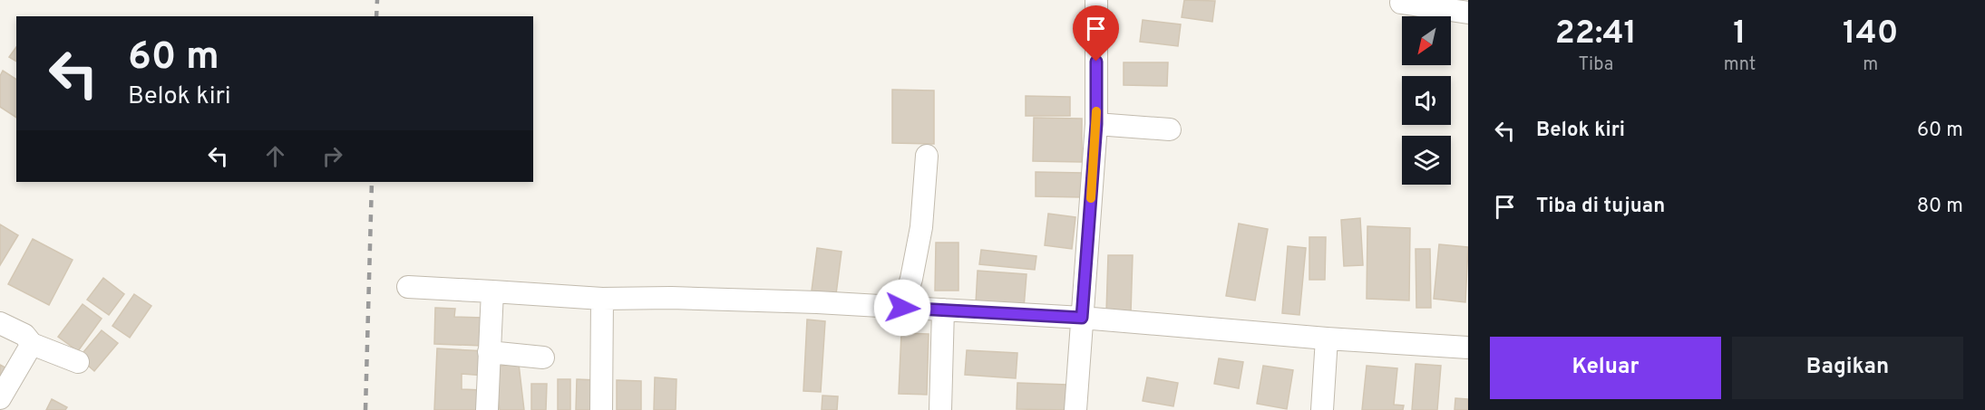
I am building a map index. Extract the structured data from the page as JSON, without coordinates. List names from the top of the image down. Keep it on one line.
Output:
{"north":"bottom left","page":{"eta":["22:41","Tiba","1","mnt","140","m"],"turn":["60 m","Belok kiri"],"list":[{"name":"Belok kiri","value":"60 m"},{"name":"Tiba di tujuan","value":"80 m"}],"buttons":["Keluar","Bagikan"]}}
